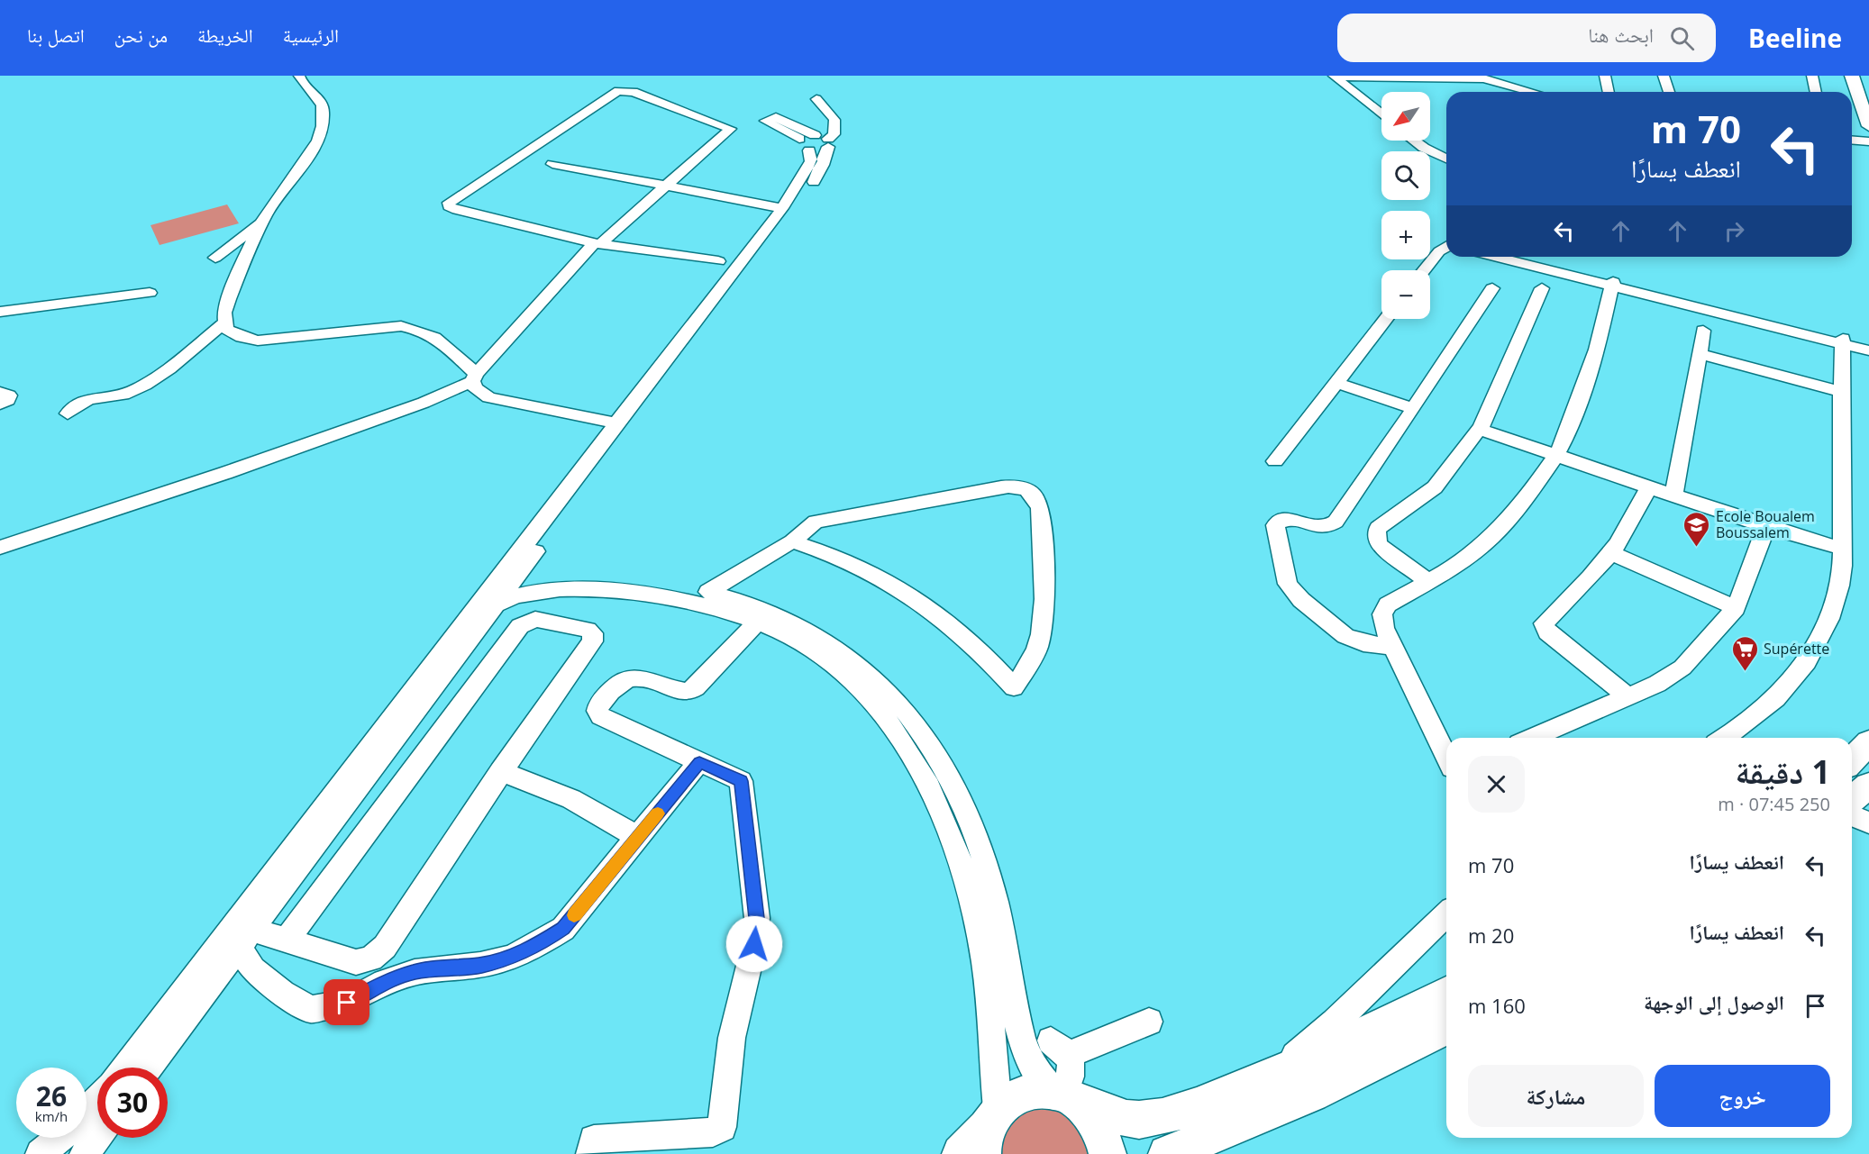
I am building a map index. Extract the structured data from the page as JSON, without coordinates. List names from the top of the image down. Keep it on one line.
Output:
{"places":{"school or university":["Ecole Boualem Boussalem"],"supermarket":["Supérette"]},"north":"bottom left","page":{"header":"Beeline","search":"ابحث هنا","nav":["الرئيسية","الخريطة","من نحن","اتصل بنا"],"map_buttons":["+","−"],"turn":["70 m","انعطف يسارًا"],"heading":["1 دقيقة","250 m · 07:45"],"list":[{"name":"انعطف يسارًا","value":"70 m"},{"name":"انعطف يسارًا","value":"20 m"},{"name":"الوصول إلى الوجهة","value":"160 m"}],"buttons":["خروج","مشاركة"],"speed":"26 km/h","limit":"30"}}
